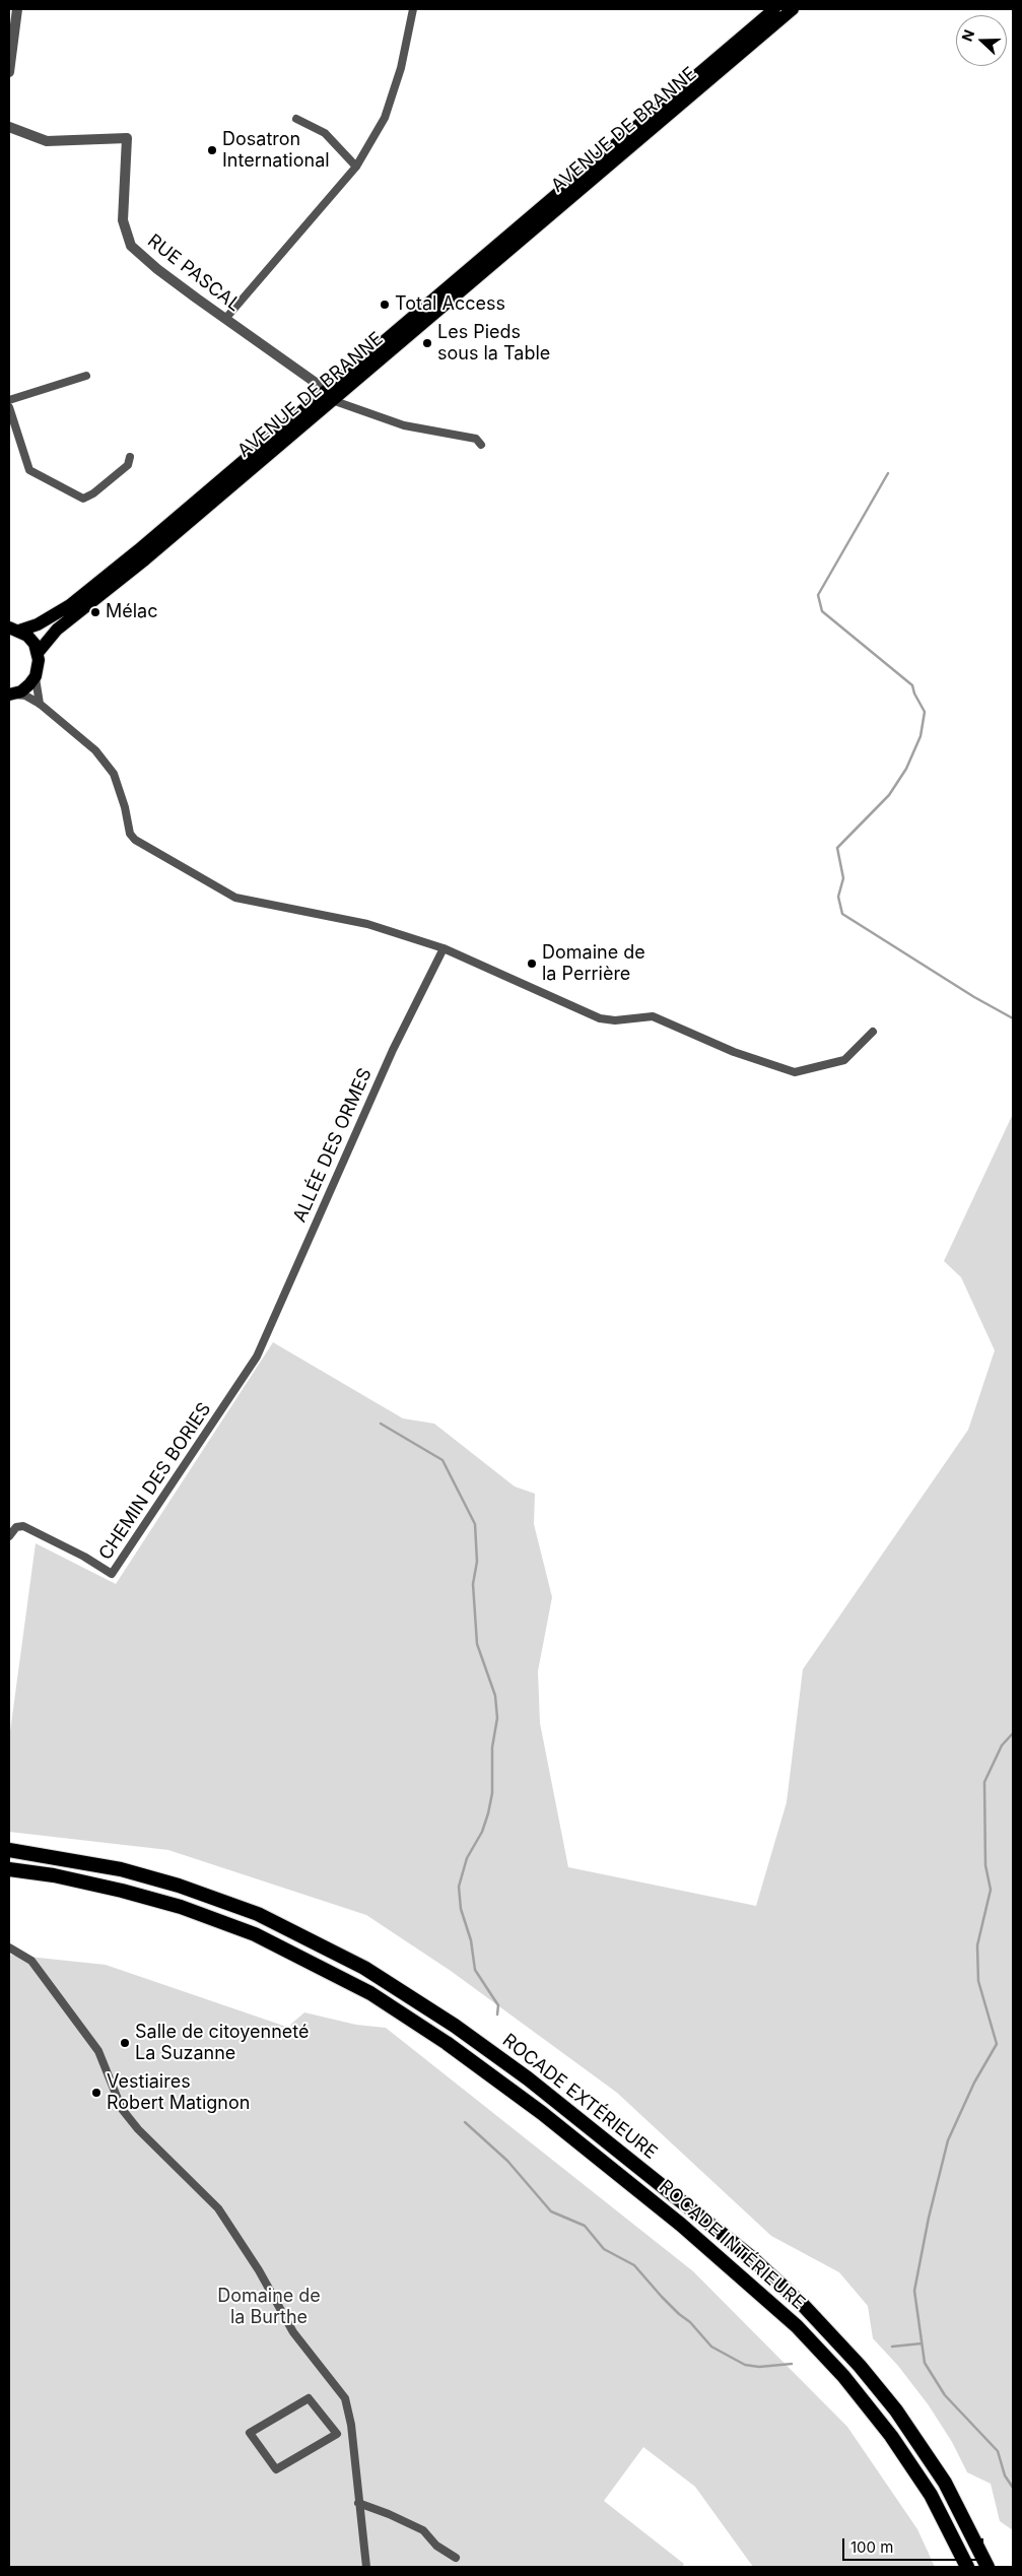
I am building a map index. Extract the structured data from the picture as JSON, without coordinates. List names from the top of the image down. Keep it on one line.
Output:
{"streets":{"highway":["ROCADE EXTÉRIEURE","ROCADE INTÉRIEURE"],"main road":["AVENUE DE BRANNE"],"street":["RUE PASCAL","ALLÉE DES ORMES","CHEMIN DES BORIES"]},"crossings":[["AVENUE DE BRANNE","RUE PASCAL"],["ALLÉE DES ORMES","CHEMIN DES BORIES"]],"parks":["Domaine de la Burthe"],"places":["Dosatron International","Total Access","Les Pieds sous la Table","Mélac","Domaine de la Perrière","Salle de citoyenneté La Suzanne","Vestiaires Robert Matignon"],"scale_bar":"100 m","north":"left"}
